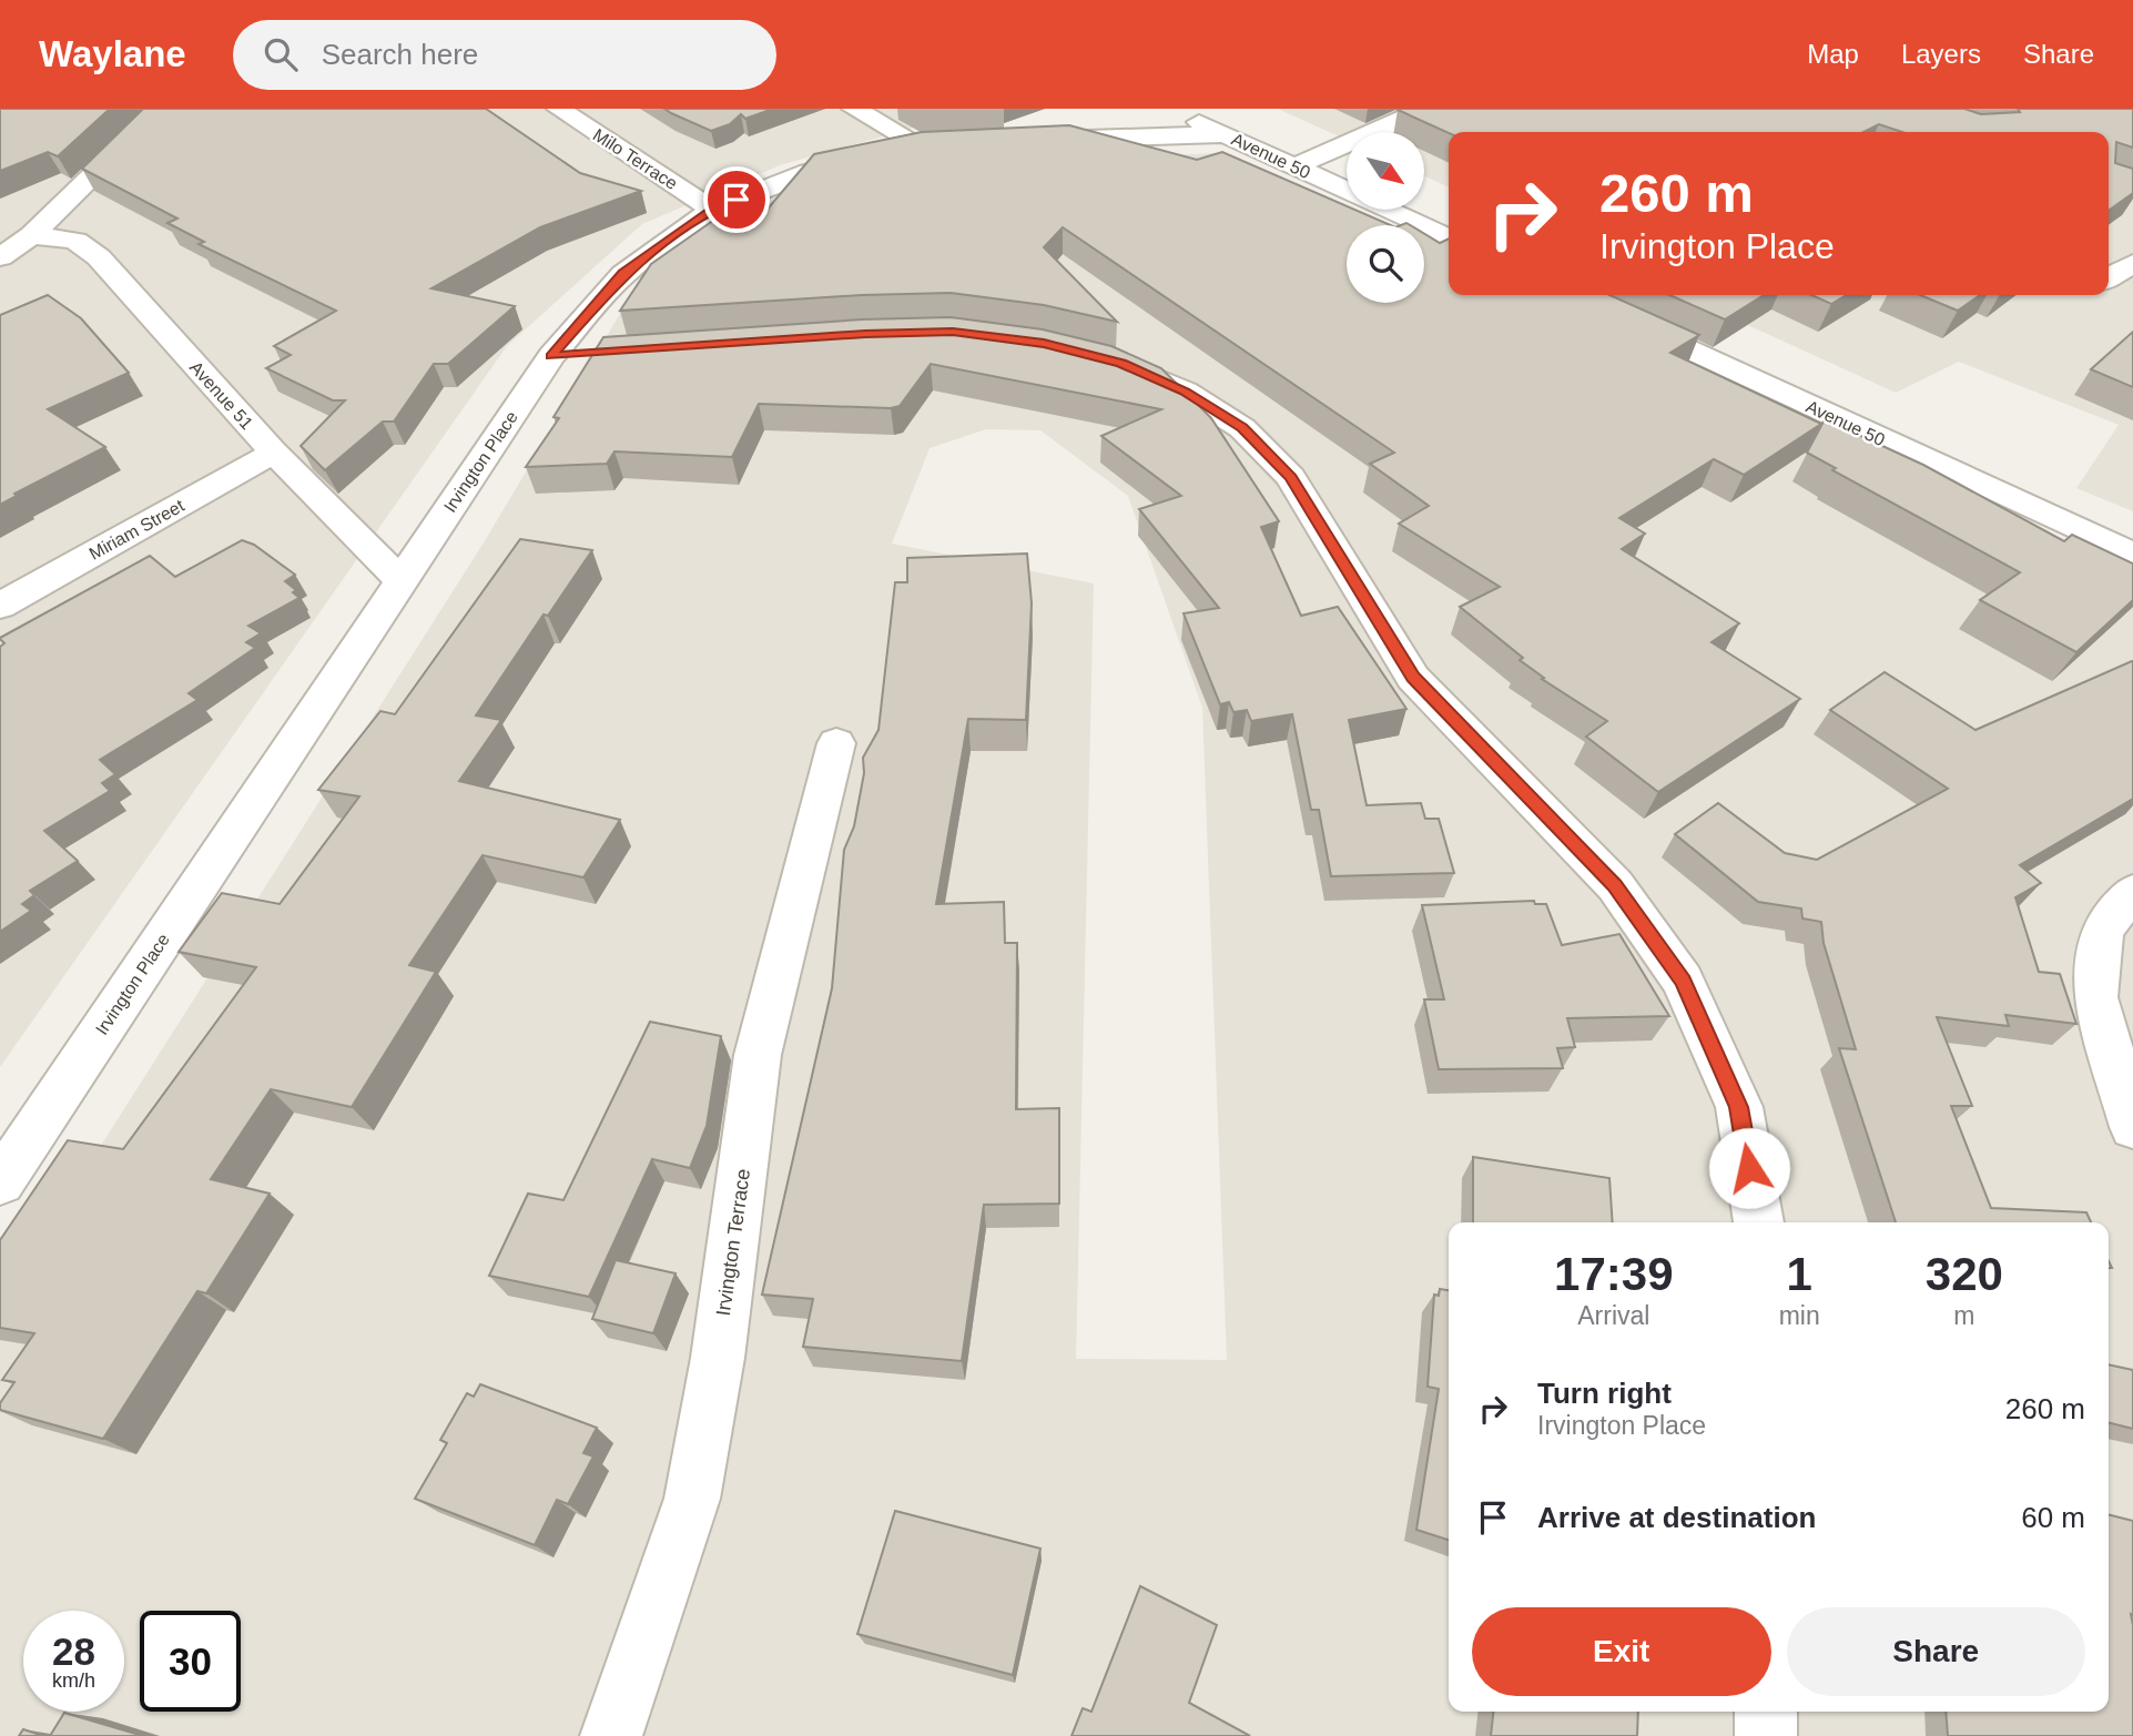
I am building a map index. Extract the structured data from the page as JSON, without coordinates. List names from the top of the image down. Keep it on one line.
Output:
{"streets":{"street":["Avenue 50","Milo Terrace","Avenue 51","Irvington Place","Miriam Street","Irvington Terrace"]},"crossings":[["Milo Terrace","Irvington Place"],["Avenue 51","Irvington Place"],["Avenue 51","Miriam Street"]],"north":"bottom right","page":{"header":"Waylane","search":"Search here","nav":["Map","Layers","Share"],"turn":["260 m","Irvington Place"],"eta":["17:39","Arrival","1","min","320","m"],"list":[{"name":"Turn right","note":"Irvington Place","value":"260 m"},{"name":"Arrive at destination","value":"60 m"}],"buttons":["Exit","Share"],"speed":"28 km/h","limit":"30"}}
